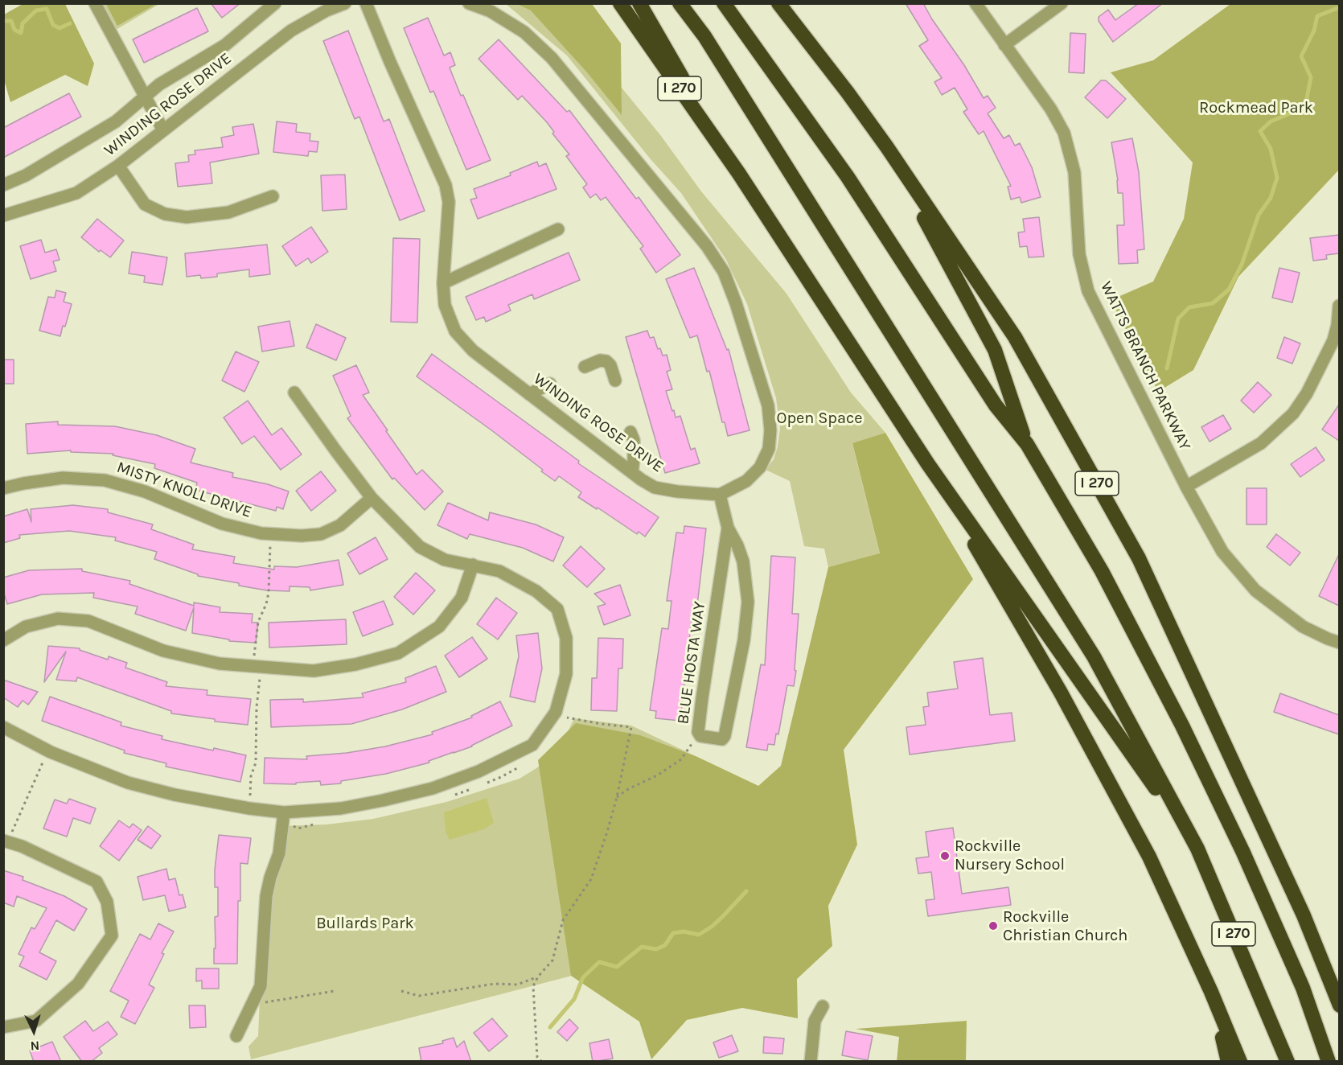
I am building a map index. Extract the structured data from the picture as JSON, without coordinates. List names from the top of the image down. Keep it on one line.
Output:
{"streets":{"highway":["I 270"],"street":["WINDING ROSE DRIVE","WATTS BRANCH PARKWAY","MISTY KNOLL DRIVE","BLUE HOSTA WAY"]},"crossings":[["WINDING ROSE DRIVE","BLUE HOSTA WAY"]],"parks":["Rockmead Park","Open Space","Bullards Park"],"places":["Rockville Nursery School","Rockville Christian Church"],"north":"bottom"}
